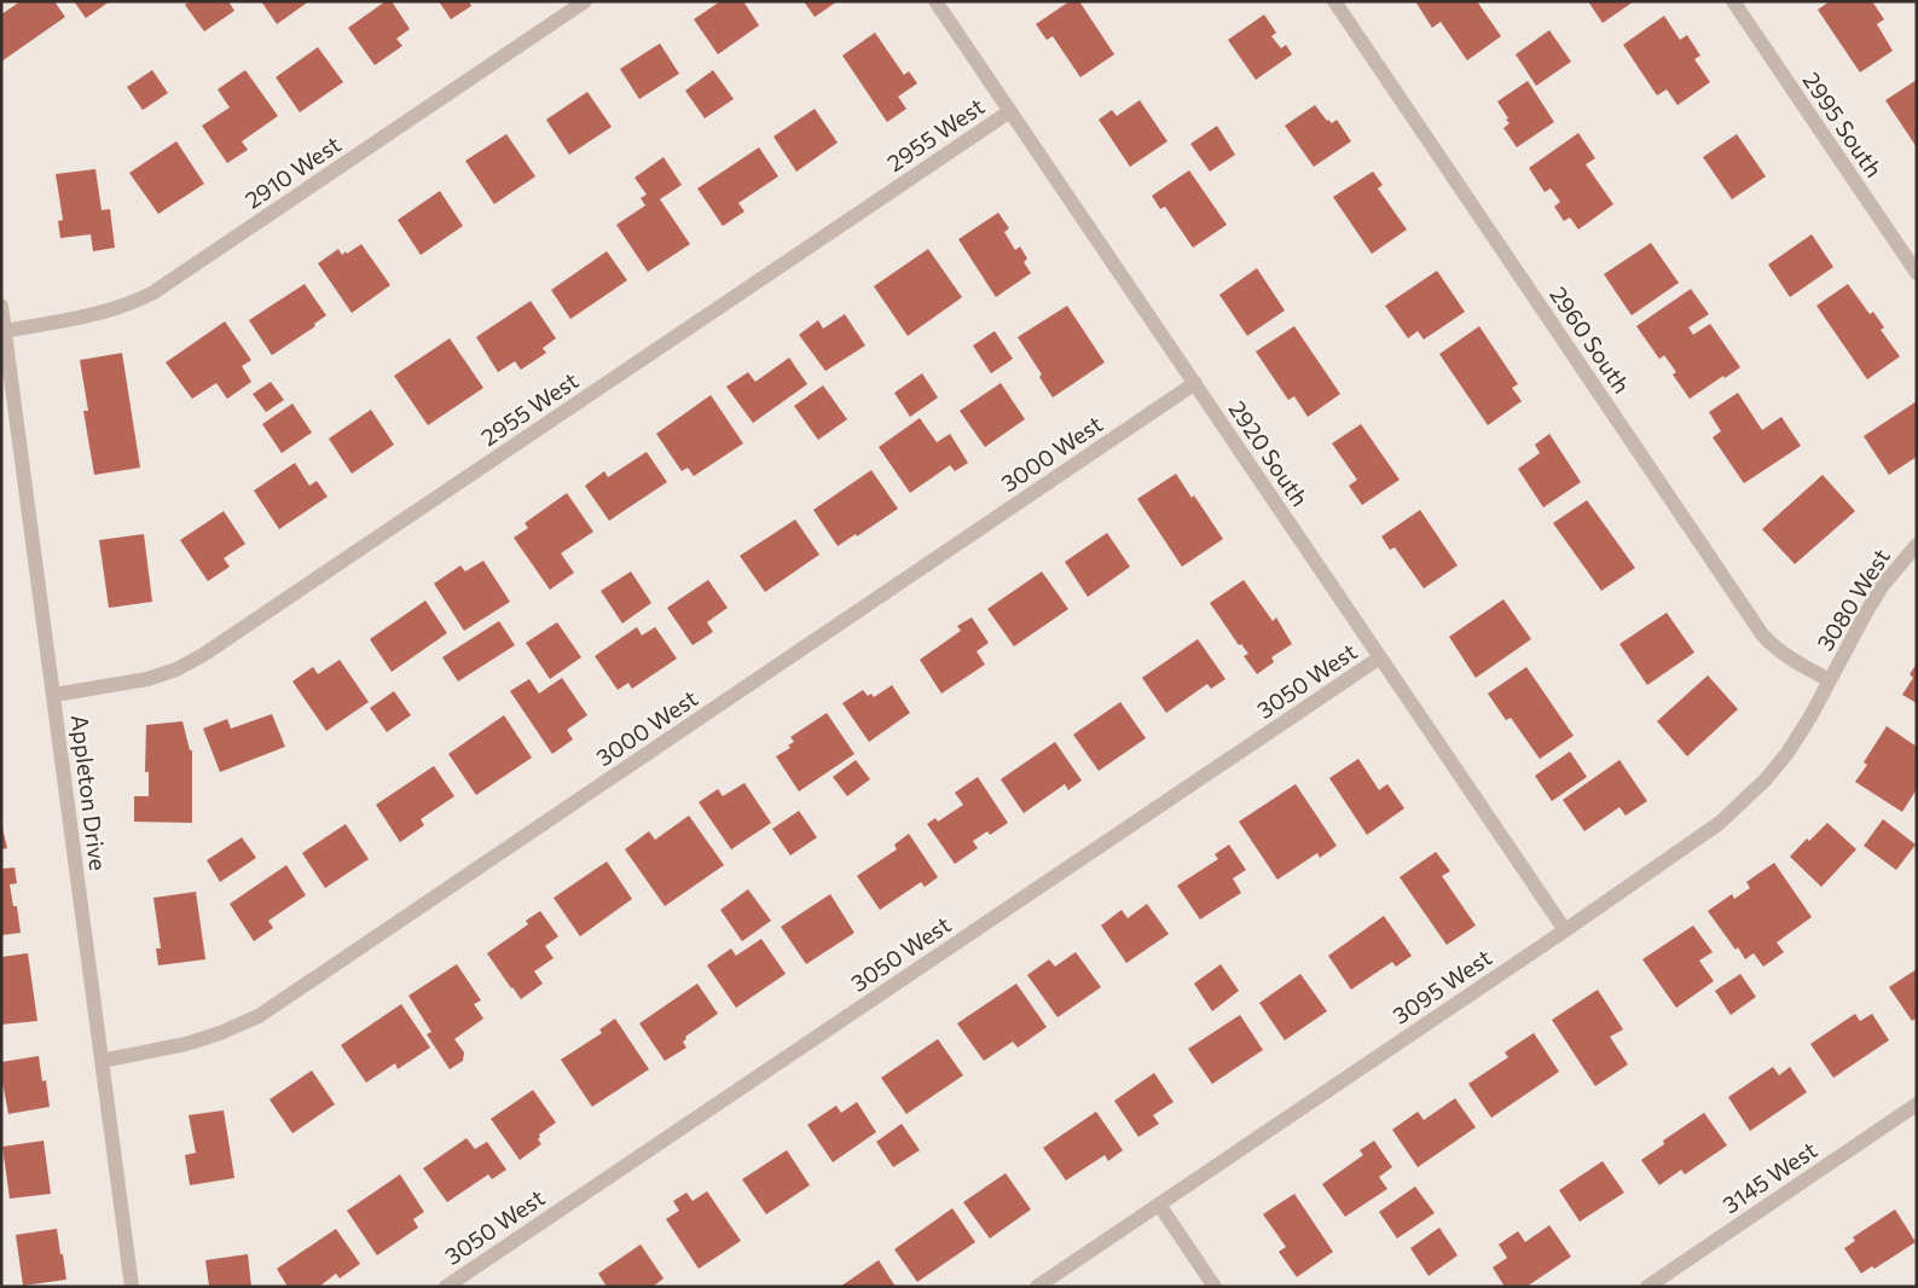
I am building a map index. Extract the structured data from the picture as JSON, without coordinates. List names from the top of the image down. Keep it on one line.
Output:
{"streets":{"street":["2995 South","2955 West","2910 West","2960 South","3000 West","2920 South","3080 West","3050 West","Appleton Drive","3095 West","3145 West"]},"crossings":[["2955 West","2920 South"],["2955 West","Appleton Drive"],["2910 West","Appleton Drive"],["2960 South","3080 West"],["2960 South","3095 West"],["3000 West","2920 South"],["3000 West","Appleton Drive"],["2920 South","3050 West"],["2920 South","3095 West"],["3080 West","3095 West"]]}
